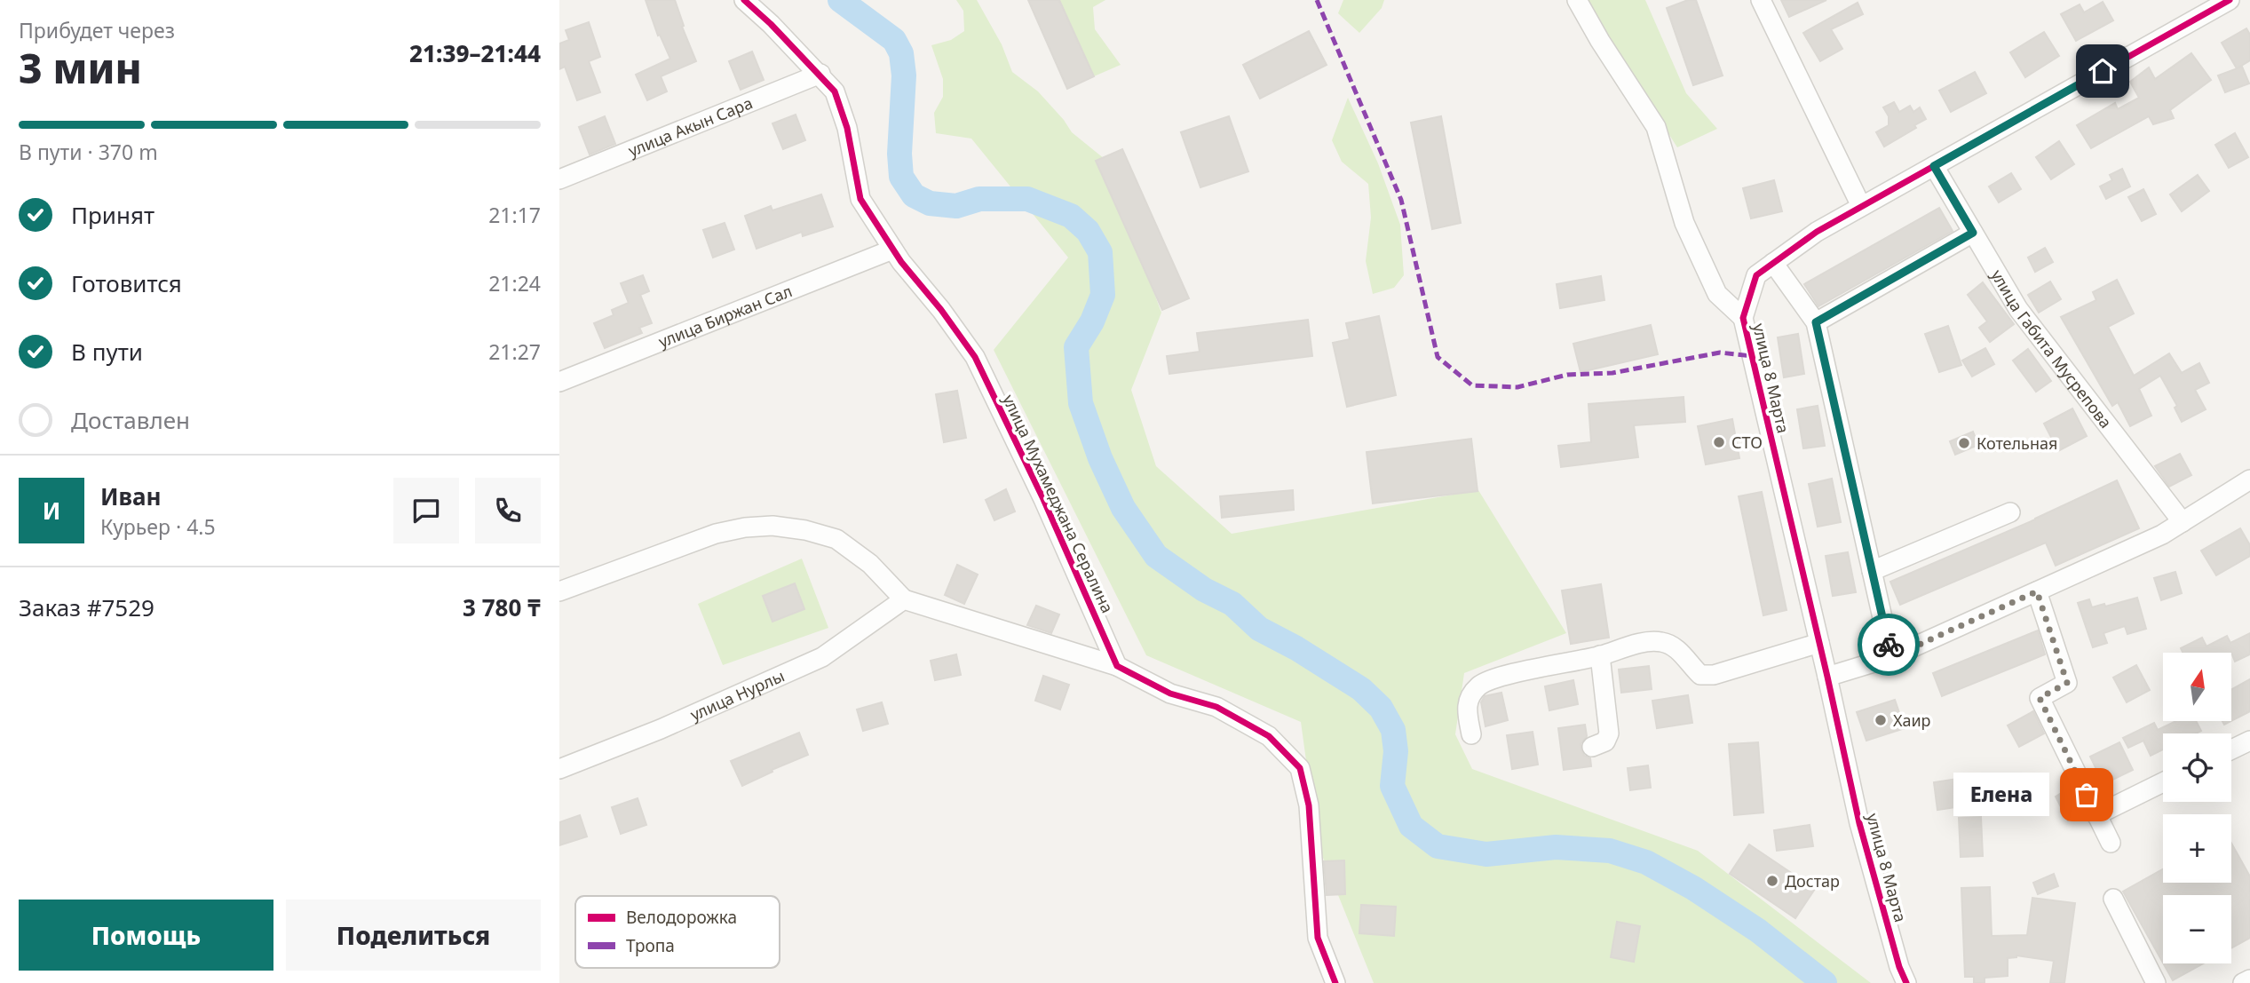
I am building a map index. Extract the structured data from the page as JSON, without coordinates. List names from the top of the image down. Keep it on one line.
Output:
{"streets":{"street":["улица Акын Сара","улица Биржан Сал","улица Габита Мусрепова","улица 8 Марта","улица Мухамеджана Сералина","улица Нурлы"]},"crossings":[["улица Акын Сара","улица Мухамеджана Сералина"],["улица Биржан Сал","улица Мухамеджана Сералина"],["улица Габита Мусрепова","улица 8 Марта"]],"places":["СТО","Котельная","Хаир","Елена","Достар"],"legend":["Велодорожка","Тропа"],"north":"top","page":{"heading":["3 мин","Прибудет через","21:39–21:44"],"panel":["Иван","Курьер · 4.5","Заказ #7529","3 780 ₸"],"bar":"В пути · 370 m","list":[["Принят","21:17"],["Готовится","21:24"],["В пути","21:27"],"Доставлен"],"round":"И","map_buttons":["+","−"],"bubble":"Елена","buttons":["Помощь","Поделиться"]}}
